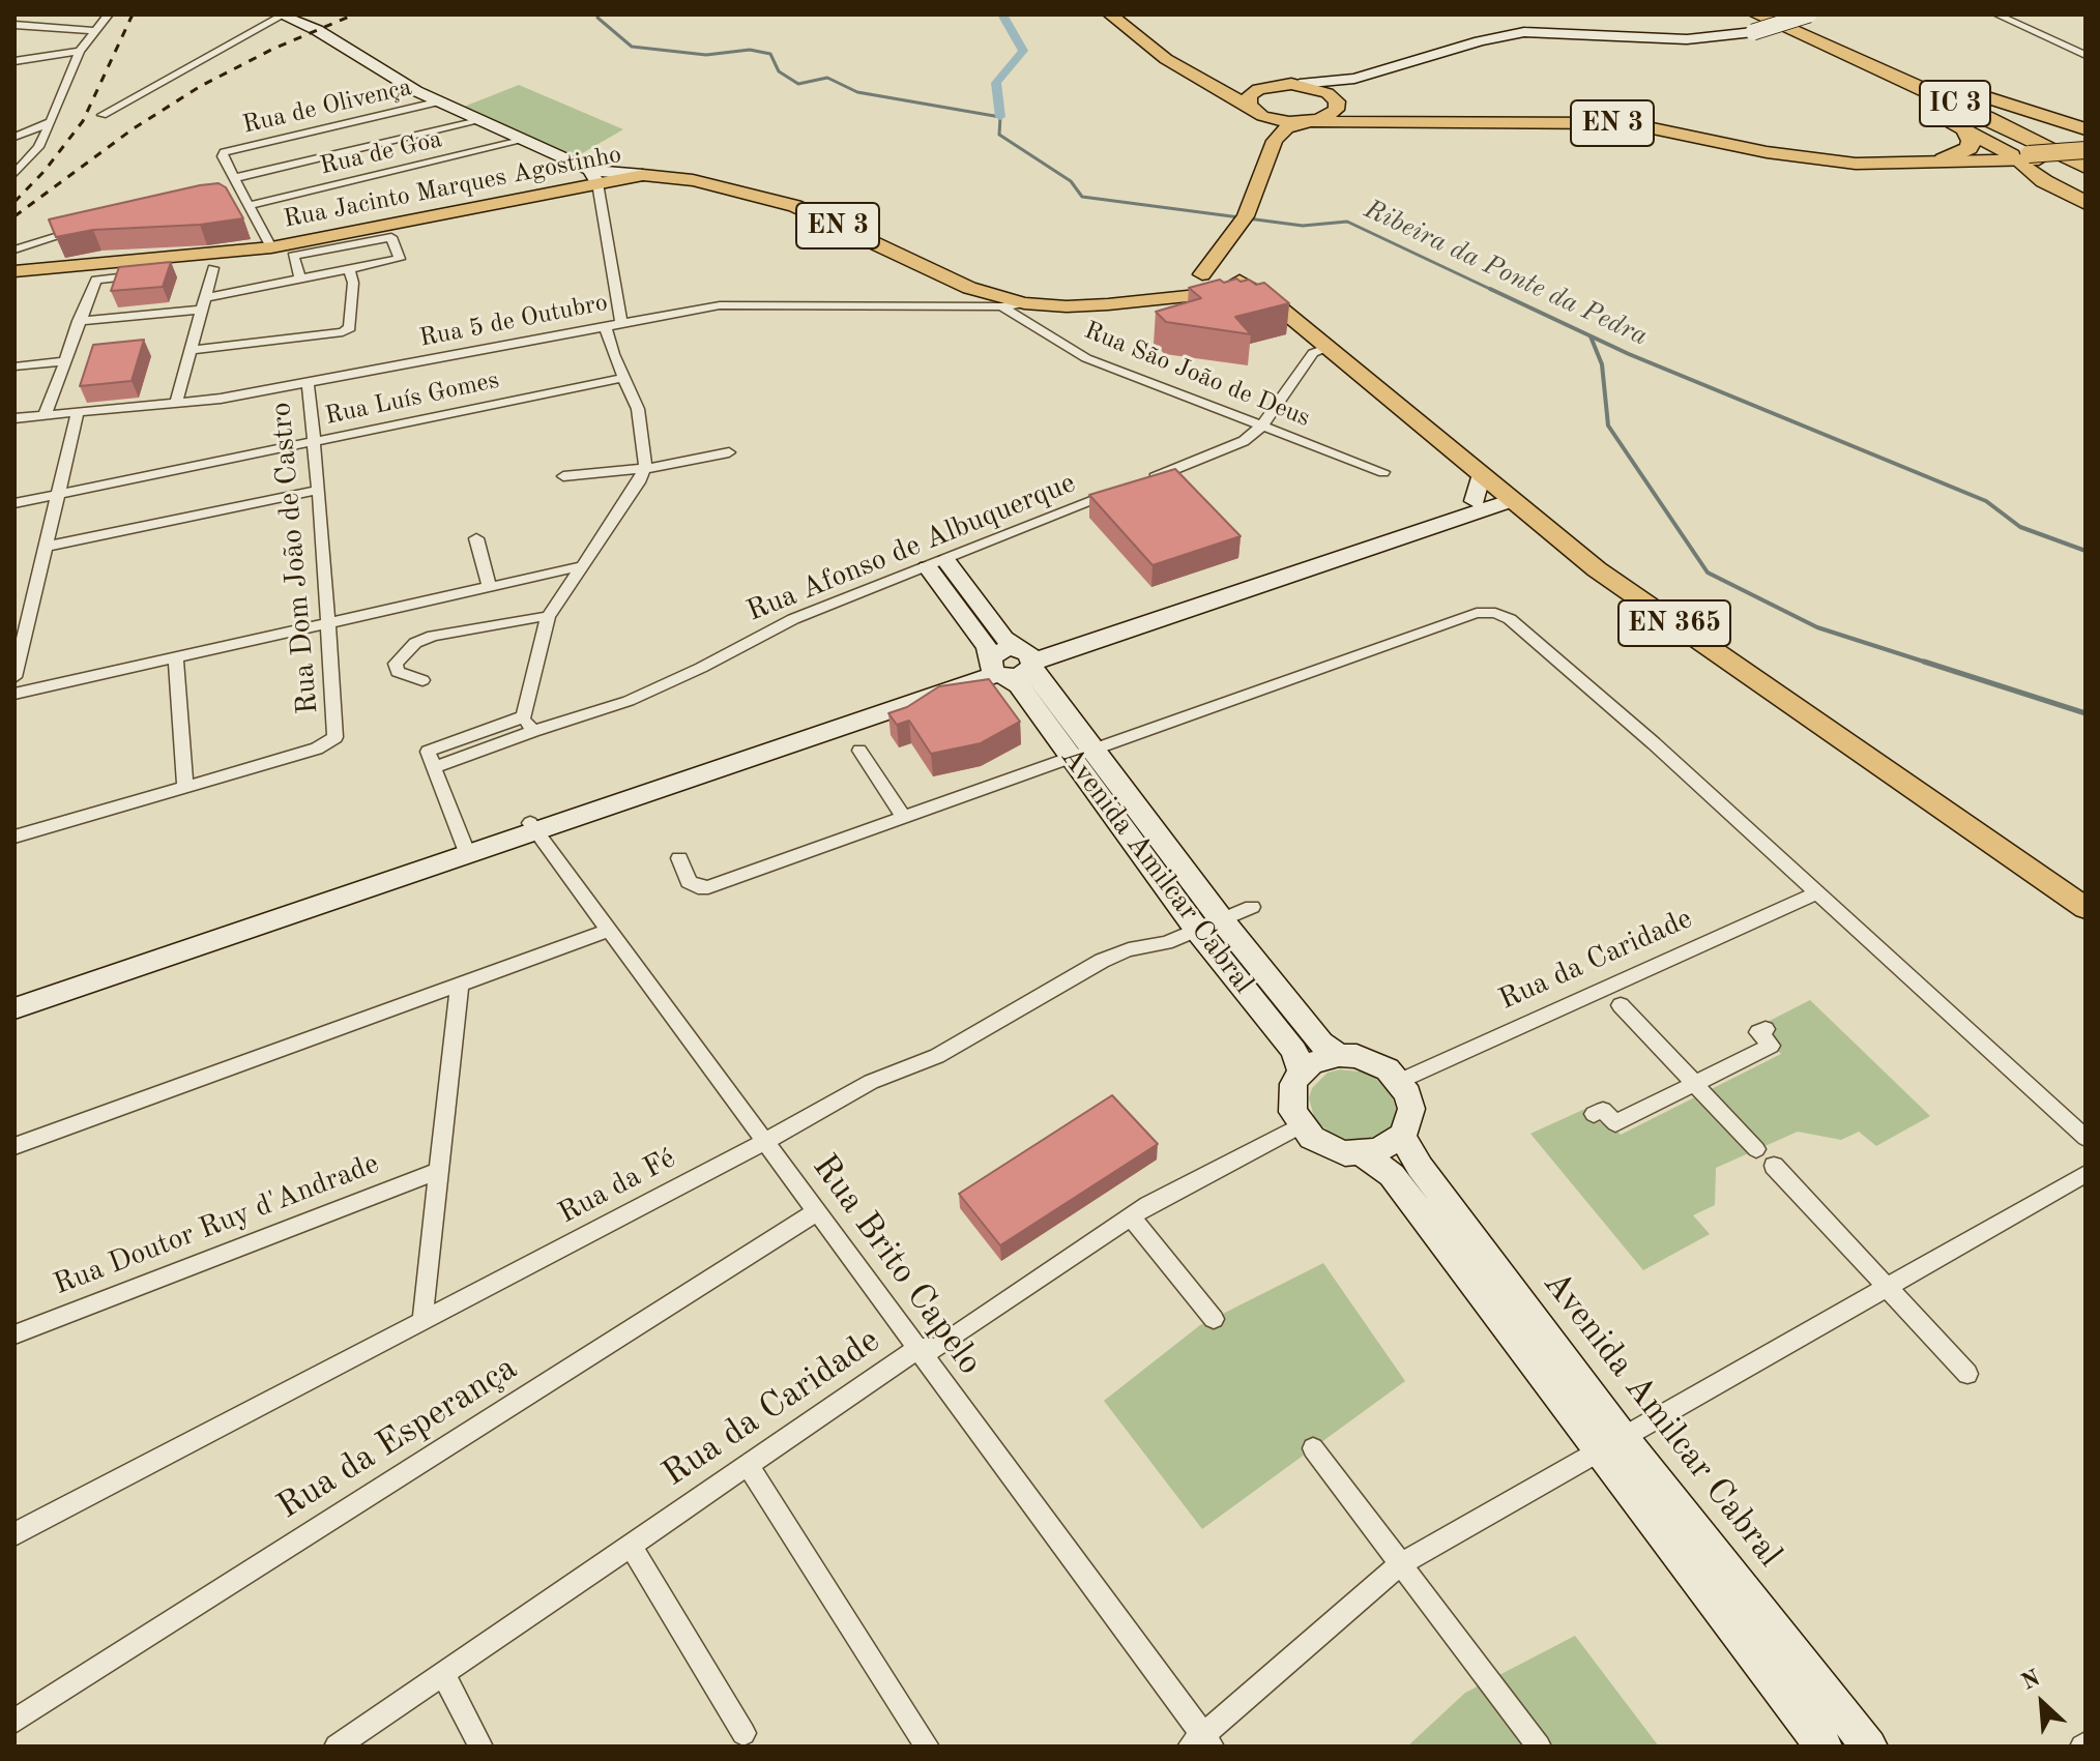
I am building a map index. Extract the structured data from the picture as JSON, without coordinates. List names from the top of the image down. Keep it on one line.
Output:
{"streets":{"highway":["IC 3"],"main road":["EN 3","Rua Jacinto Marques Agostinho","EN 365"],"street":["Rua de Olivença","Rua de Goa","Rua 5 de Outubro","Rua São João de Deus","Rua Luís Gomes","Rua Afonso de Albuquerque","Rua Dom João de Castro","Avenida Amilcar Cabral","Rua da Caridade","Rua da Fé","Rua Doutor Ruy d'Andrade","Rua Brito Capelo","Rua da Esperança"]},"crossings":[["IC 3","EN 3"],["EN 3","Rua Jacinto Marques Agostinho"],["EN 3","Rua 5 de Outubro"],["EN 3","EN 365"],["Rua 5 de Outubro","Rua São João de Deus"],["Rua 5 de Outubro","Rua Dom João de Castro"],["Rua Luís Gomes","Rua Dom João de Castro"],["Rua Afonso de Albuquerque","Avenida Amilcar Cabral"],["Avenida Amilcar Cabral","Rua da Caridade"],["Avenida Amilcar Cabral","Rua da Fé"],["Rua da Caridade","Rua Brito Capelo"],["Rua da Fé","Rua Brito Capelo"],["Rua Brito Capelo","Rua da Esperança"]],"water":["Ribeira da Ponte da Pedra"],"north":"top left"}
